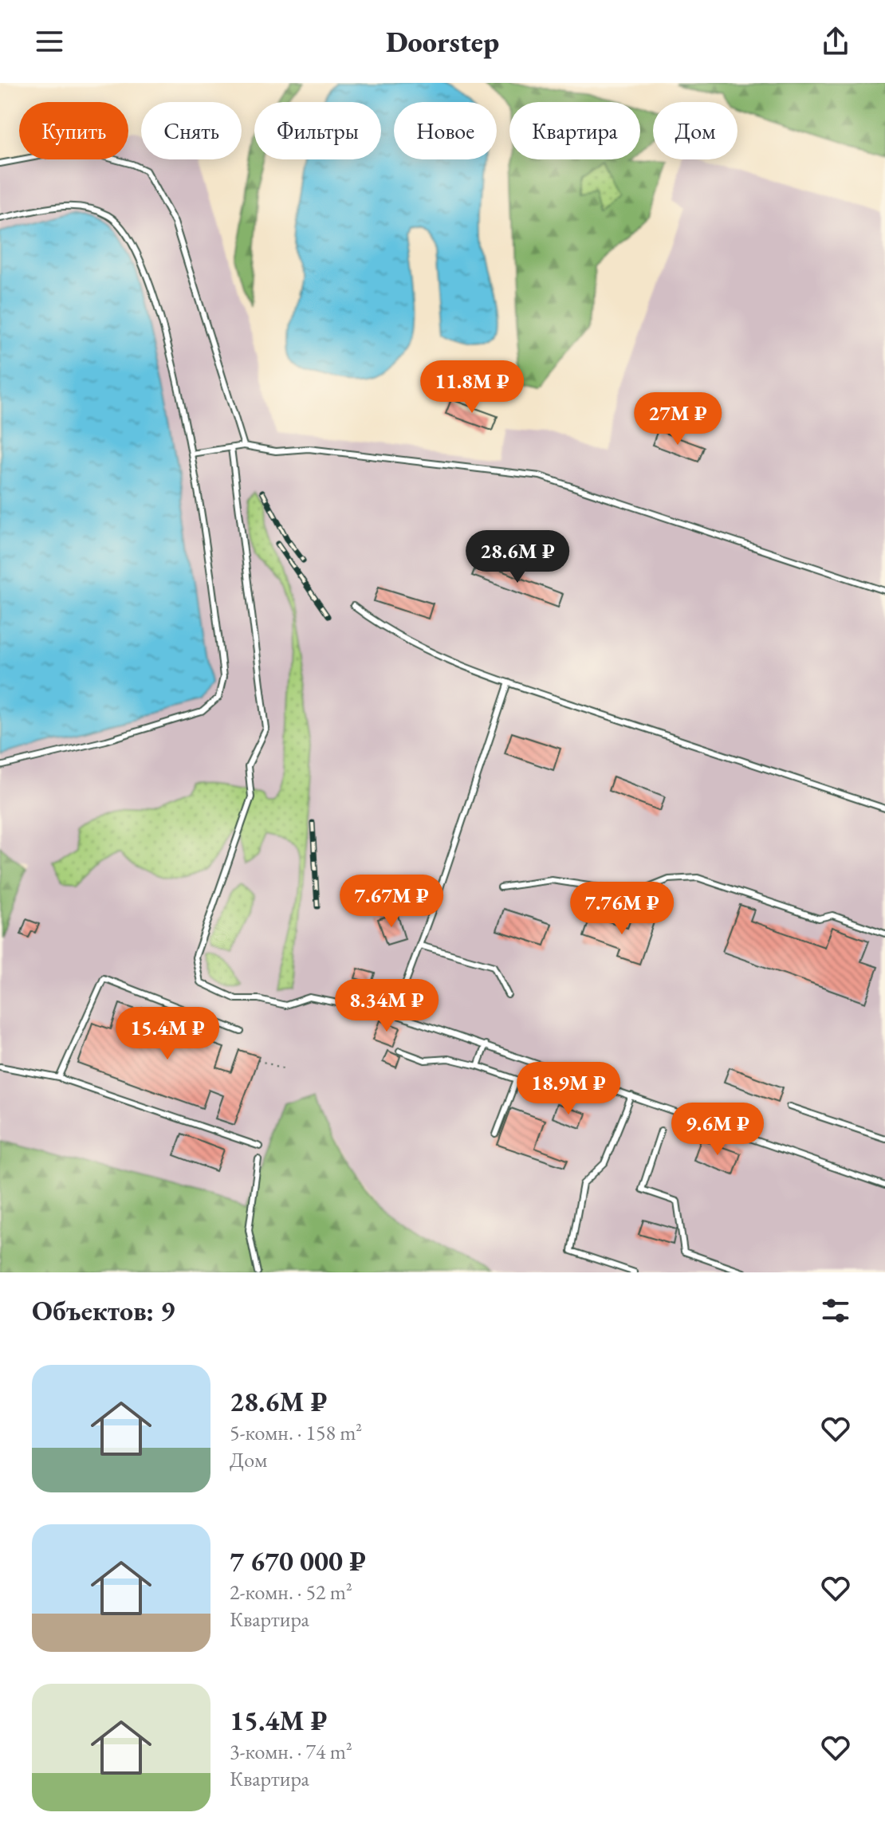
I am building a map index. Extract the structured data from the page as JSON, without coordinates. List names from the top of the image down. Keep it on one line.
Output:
{"page":{"header":"Doorstep","chip":["Купить","Снять","Фильтры","Новое","Квартира","Дом"],"price":["11.8M ₽","27M ₽","28.6M ₽","7.67M ₽","7.76M ₽","8.34M ₽","15.4M ₽","18.9M ₽","9.6M ₽"],"heading":"Объектов: 9","list":[{"name":"28.6M ₽","note":"5-комн. · 158 m² · Дом"},{"name":"7 670 000 ₽","note":"2-комн. · 52 m² · Квартира"},{"name":"15.4M ₽","note":"3-комн. · 74 m² · Квартира"}]}}
